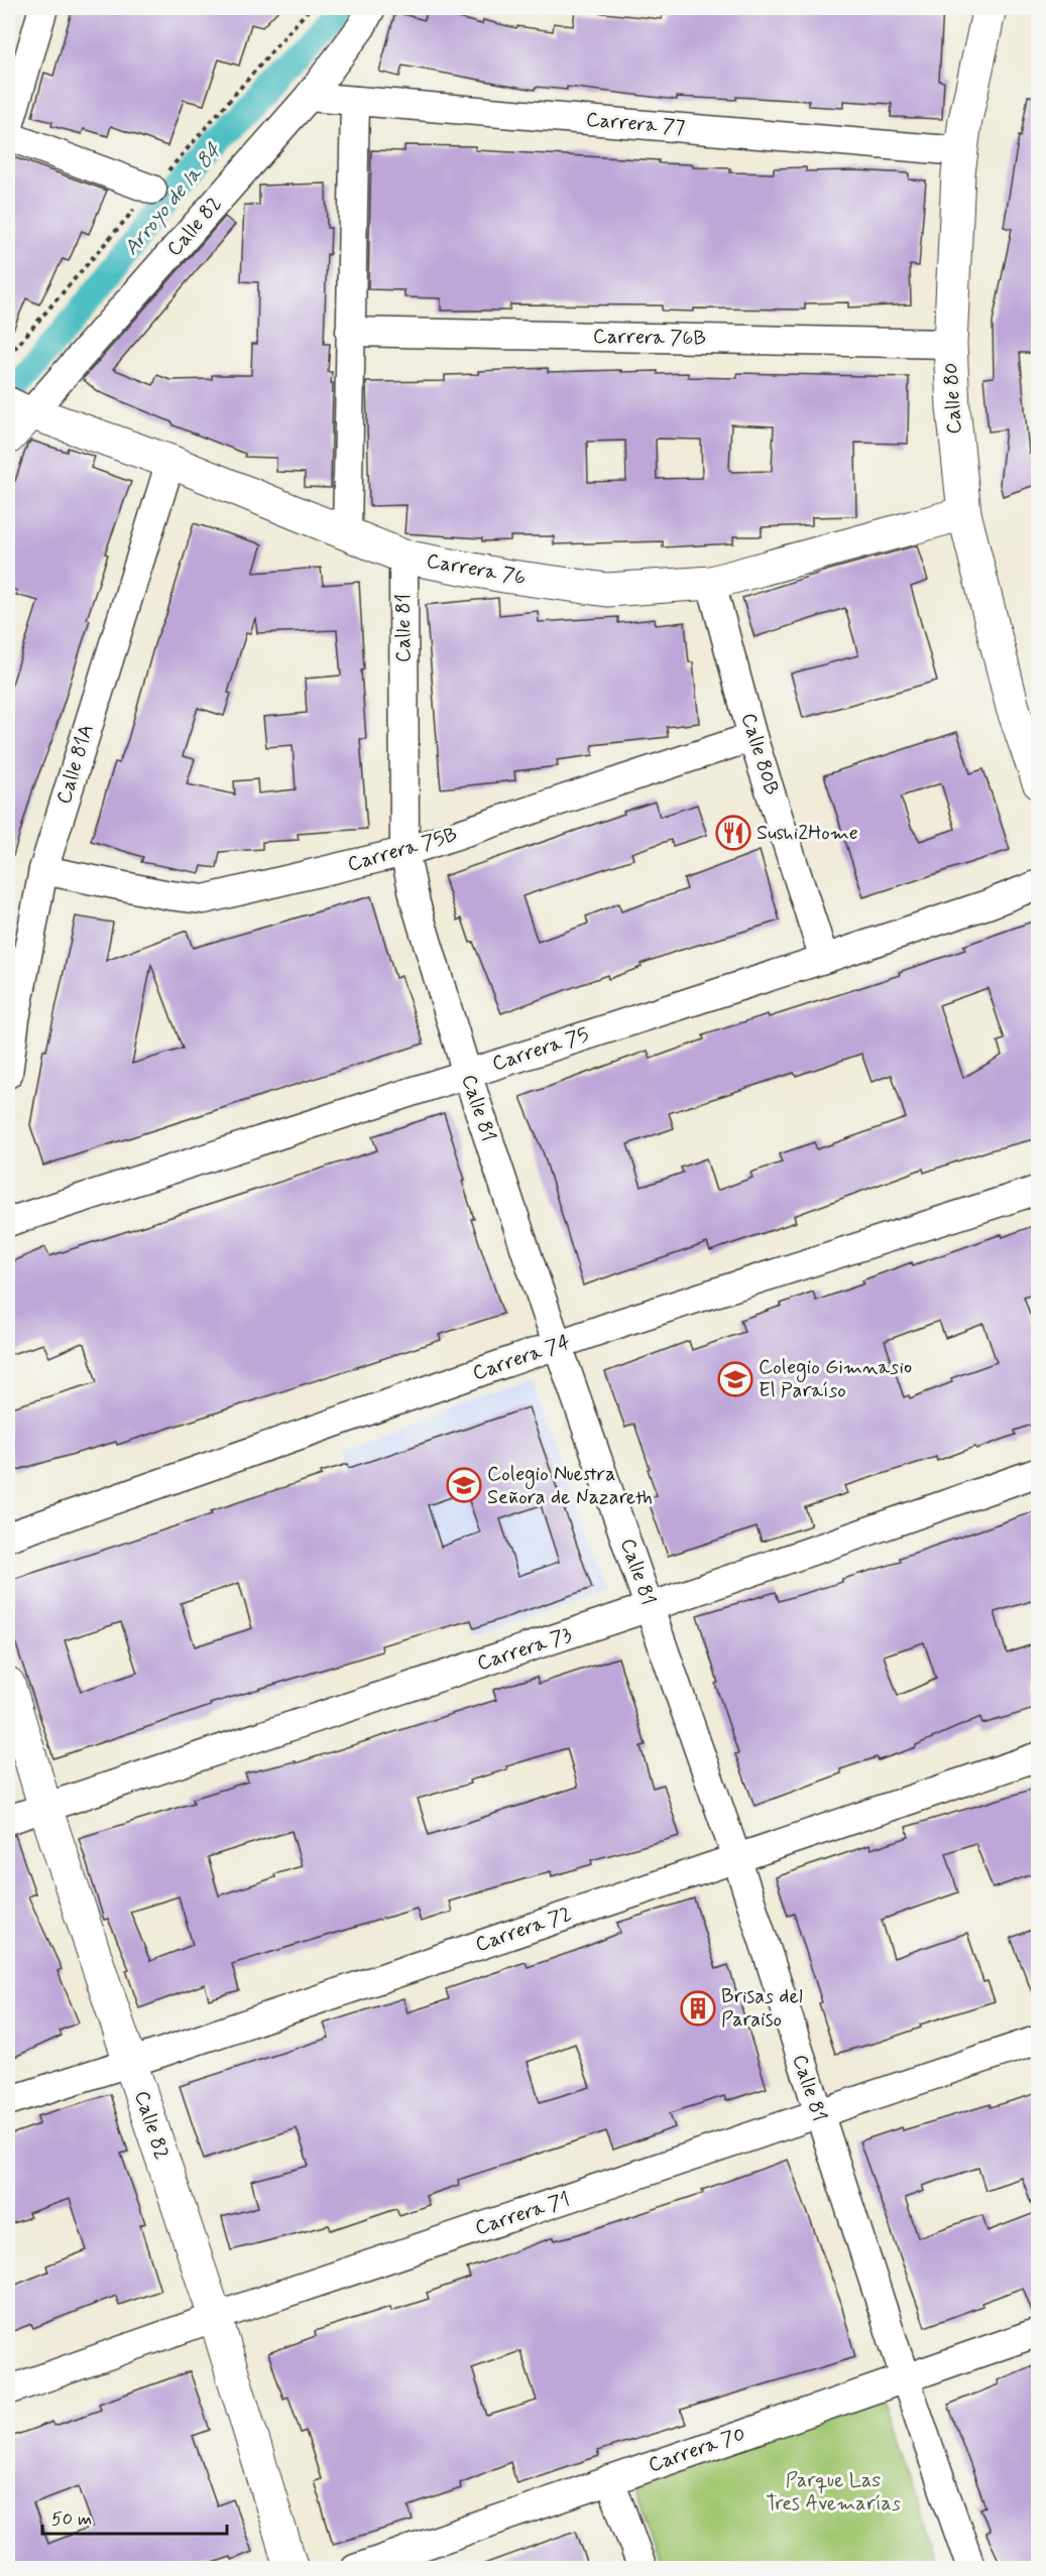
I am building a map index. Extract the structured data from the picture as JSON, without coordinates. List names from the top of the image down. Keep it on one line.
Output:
{"streets":{"street":["Carrera 77","Calle 82","Carrera 76B","Calle 80","Carrera 76","Calle 81","Calle 80B","Calle 81A","Carrera 75B","Carrera 75","Carrera 74","Carrera 73","Carrera 72","Carrera 71","Carrera 70"]},"crossings":[["Carrera 77","Calle 82"],["Carrera 77","Calle 80"],["Calle 82","Carrera 76"],["Calle 82","Carrera 73"],["Calle 82","Carrera 72"],["Calle 82","Carrera 71"],["Carrera 76B","Calle 80"],["Calle 80","Carrera 76"],["Carrera 76","Calle 81"],["Carrera 76","Calle 80B"],["Carrera 76","Calle 81A"],["Calle 81","Carrera 75B"],["Calle 81","Carrera 75"],["Calle 81","Carrera 74"],["Calle 81","Carrera 73"],["Calle 81","Carrera 72"],["Calle 81","Carrera 71"],["Calle 81","Carrera 70"],["Calle 80B","Carrera 75B"],["Calle 80B","Carrera 75"],["Calle 81A","Carrera 75B"]],"water":["Arroyo de la 84"],"parks":["Parque Las Tres Avemarías"],"places":{"restaurant":["Sushi2Home"],"school or university":["Colegio Gimnasio El Paraíso","Colegio Nuestra Señora de Nazareth"],"building":["Brisas del Paraiso"]},"scale_bar":"50 m"}
